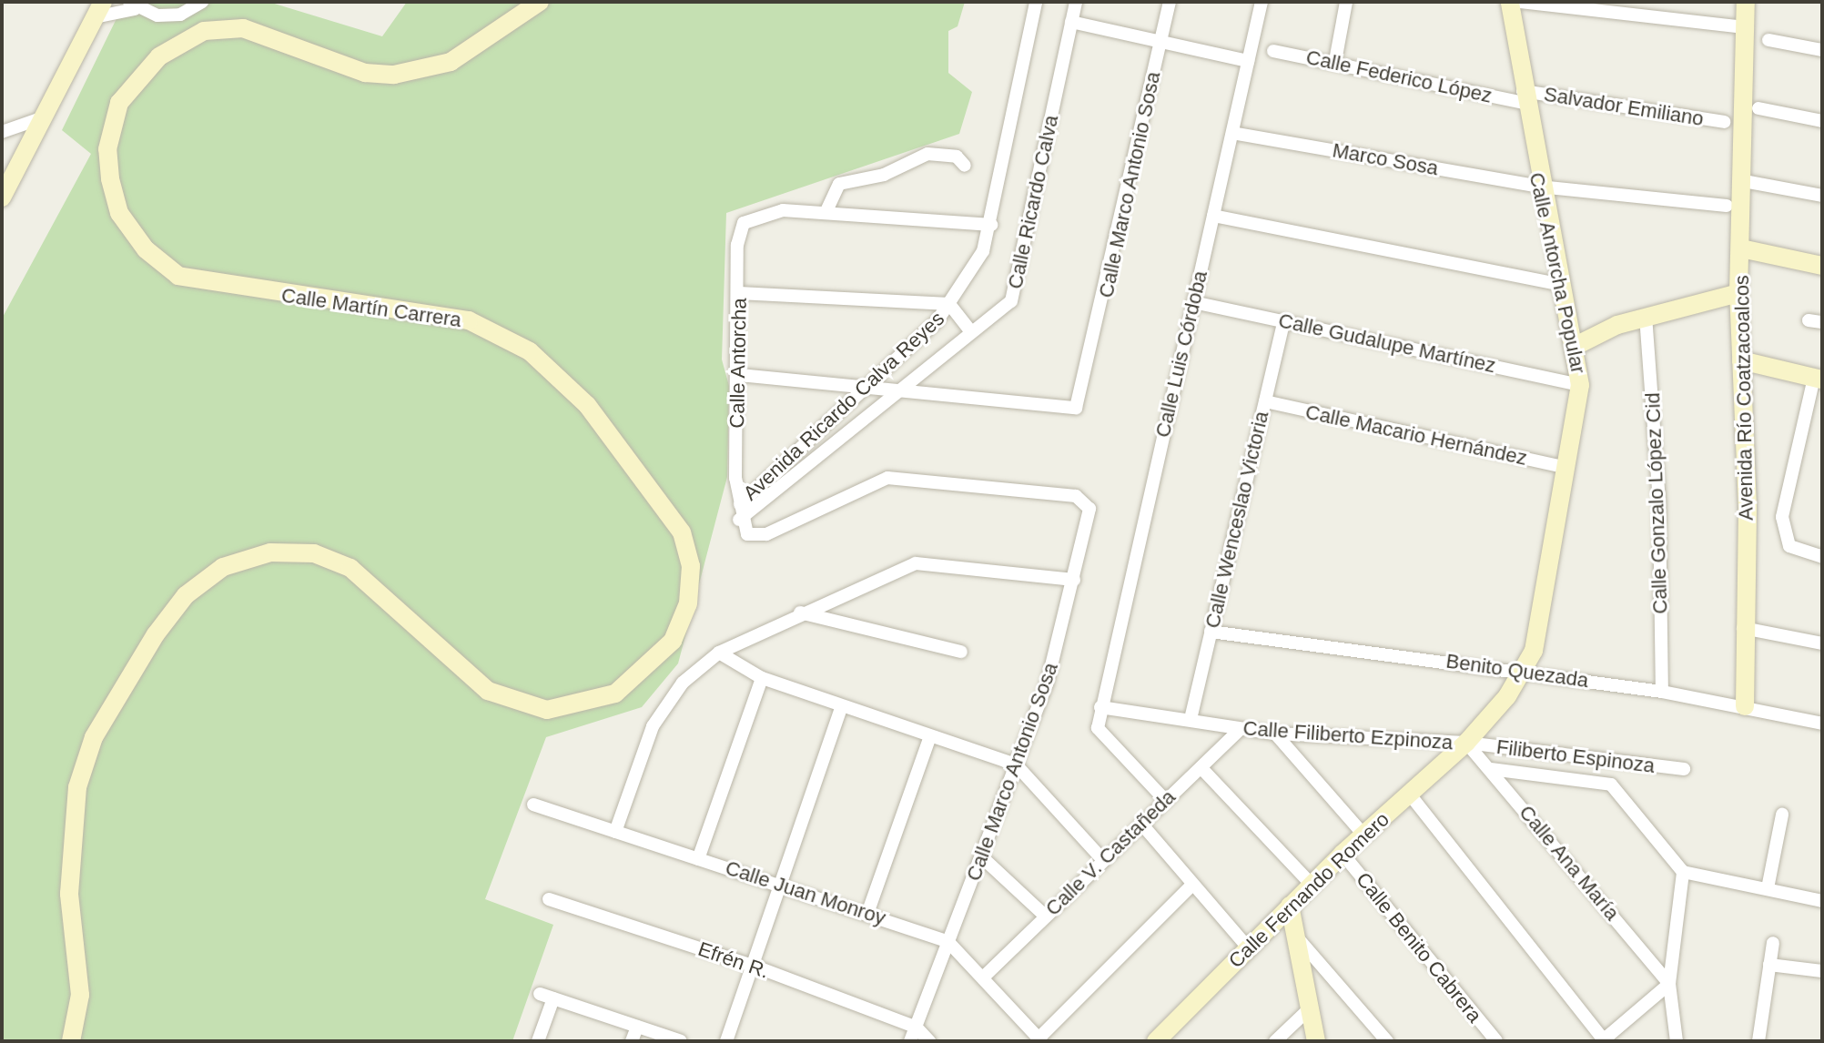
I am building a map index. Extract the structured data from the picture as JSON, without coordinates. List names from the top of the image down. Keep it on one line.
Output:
{"streets":{"street":["Calle Federico López","Salvador Emiliano","Marco Sosa","Calle Marco Antonio Sosa","Calle Ricardo Calva","Calle Antorcha Popular","Calle Martín Carrera","Calle Gudalupe Martínez","Calle Luis Córdoba","Calle Antorcha","Avenida Río Coatzacoalcos","Avenida Ricardo Calva Reyes","Calle Macario Hernández","Calle Gonzalo López Cid","Calle Wenceslao Victoria","Benito Quezada","Calle Filiberto Ezpinoza","Filiberto Espinoza","Calle V. Castañeda","Calle Ana María","Calle Fernando Romero","Calle Juan Monroy","Calle Benito Cabrera","Efrén R."]},"crossings":[["Calle Federico López","Salvador Emiliano"],["Calle Federico López","Calle Antorcha Popular"],["Salvador Emiliano","Calle Antorcha Popular"],["Marco Sosa","Calle Antorcha Popular"],["Marco Sosa","Calle Luis Córdoba"],["Calle Marco Antonio Sosa","Calle Ricardo Calva"],["Calle Marco Antonio Sosa","Avenida Ricardo Calva Reyes"],["Calle Marco Antonio Sosa","Calle Juan Monroy"],["Calle Marco Antonio Sosa","Efrén R."],["Calle Ricardo Calva","Avenida Ricardo Calva Reyes"],["Calle Antorcha Popular","Calle Gudalupe Martínez"],["Calle Antorcha Popular","Calle Macario Hernández"],["Calle Antorcha Popular","Benito Quezada"],["Calle Antorcha Popular","Calle Fernando Romero"],["Calle Gudalupe Martínez","Calle Luis Córdoba"],["Calle Gudalupe Martínez","Calle Wenceslao Victoria"],["Calle Luis Córdoba","Calle Filiberto Ezpinoza"],["Calle Antorcha","Avenida Ricardo Calva Reyes"],["Avenida Río Coatzacoalcos","Benito Quezada"],["Calle Macario Hernández","Calle Wenceslao Victoria"],["Calle Gonzalo López Cid","Benito Quezada"],["Calle Wenceslao Victoria","Benito Quezada"],["Calle Wenceslao Victoria","Calle Filiberto Ezpinoza"],["Benito Quezada","Calle Fernando Romero"],["Calle Filiberto Ezpinoza","Filiberto Espinoza"],["Calle Filiberto Ezpinoza","Calle V. Castañeda"],["Calle Filiberto Ezpinoza","Calle Ana María"],["Calle Filiberto Ezpinoza","Calle Fernando Romero"],["Filiberto Espinoza","Calle Ana María"],["Filiberto Espinoza","Calle Fernando Romero"],["Calle V. Castañeda","Calle Juan Monroy"],["Calle Ana María","Calle Fernando Romero"],["Calle Fernando Romero","Calle Benito Cabrera"]]}
